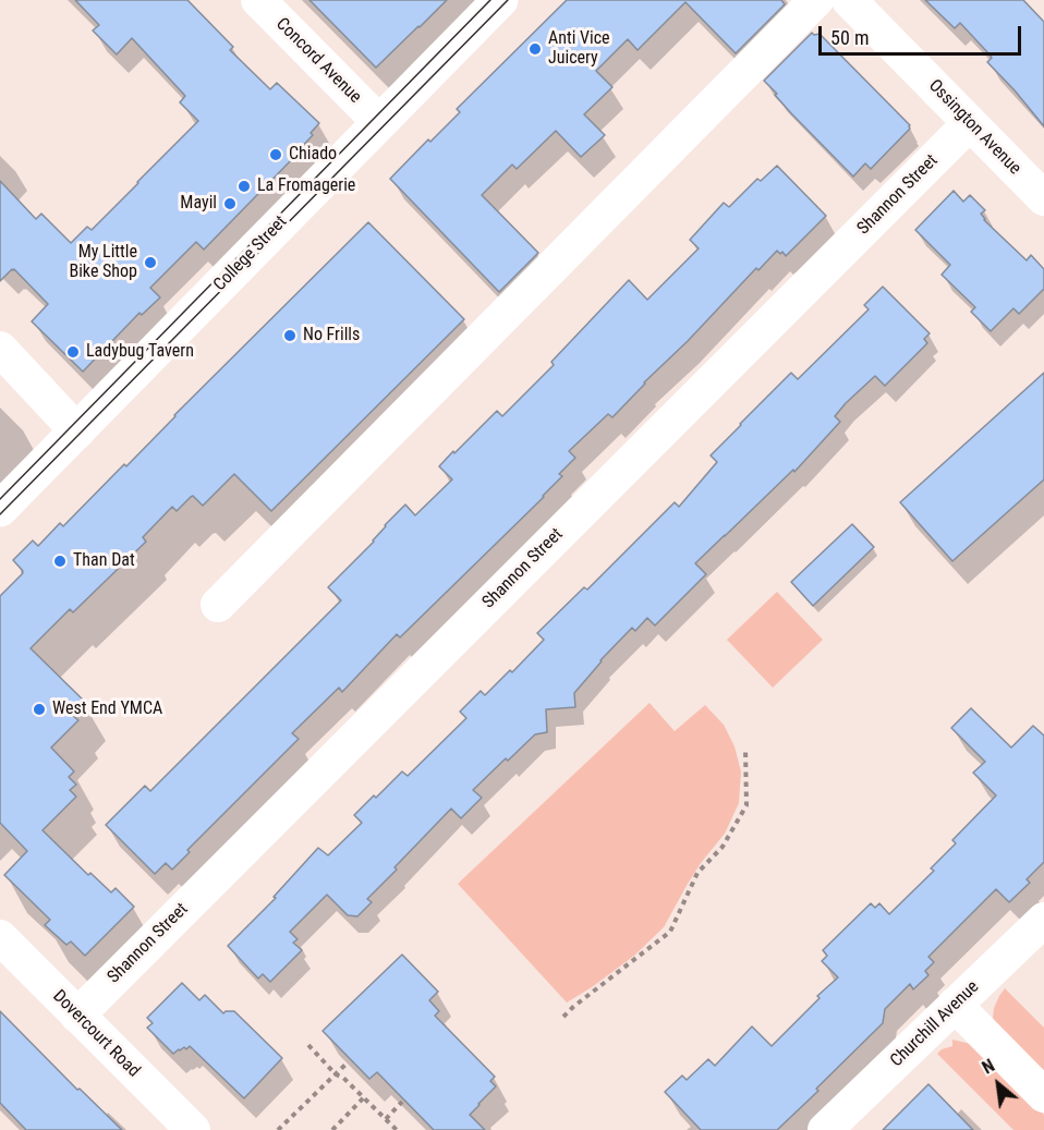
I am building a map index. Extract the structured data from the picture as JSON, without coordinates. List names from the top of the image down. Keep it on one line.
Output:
{"streets":{"main road":["College Street"],"street":["Concord Avenue","Ossington Avenue","Shannon Street","Churchill Avenue","Dovercourt Road"]},"crossings":[["Concord Avenue","College Street"],["Ossington Avenue","Shannon Street"],["Shannon Street","Dovercourt Road"]],"places":["Anti Vice Juicery","Chiado","La Fromagerie","Mayil","My Little Bike Shop","No Frills","Ladybug Tavern","Than Dat","West End YMCA"],"scale_bar":"50 m","north":"top left"}
